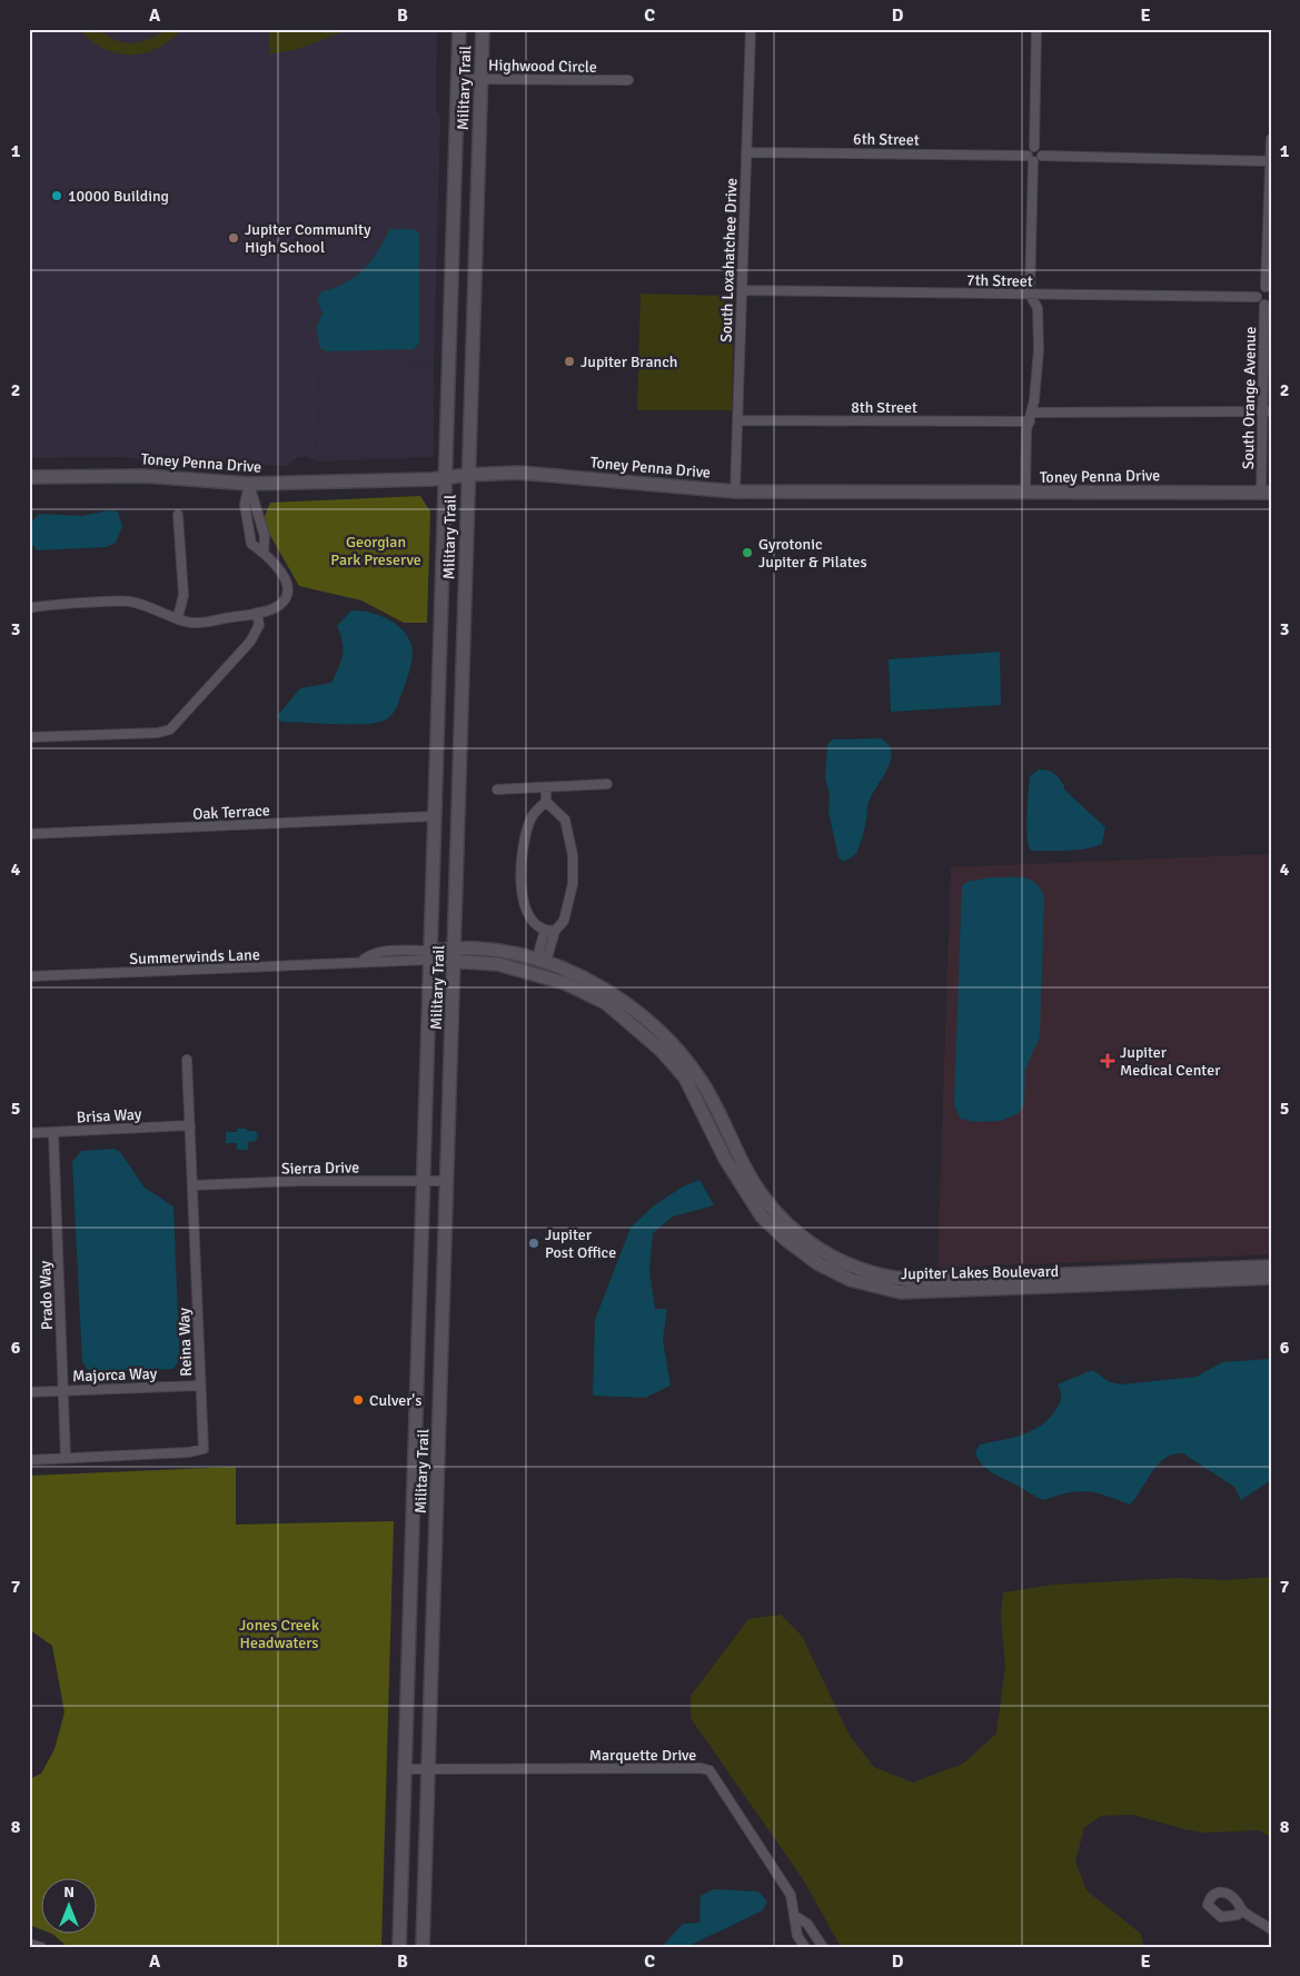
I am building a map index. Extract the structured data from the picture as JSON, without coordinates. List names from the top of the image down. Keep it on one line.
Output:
{"streets":{"main road":["Military Trail","Toney Penna Drive","Jupiter Lakes Boulevard"],"street":["Highwood Circle","6th Street","South Loxahatchee Drive","7th Street","South Orange Avenue","8th Street","Oak Terrace","Summerwinds Lane","Brisa Way","Sierra Drive","Prado Way","Reina Way","Majorca Way","Marquette Drive"]},"crossings":[["Highwood Circle","Military Trail"],["Military Trail","Toney Penna Drive"],["Military Trail","Oak Terrace"],["Military Trail","Summerwinds Lane"],["Military Trail","Sierra Drive"],["Military Trail","Jupiter Lakes Boulevard"],["Military Trail","Marquette Drive"],["6th Street","South Loxahatchee Drive"],["South Loxahatchee Drive","7th Street"],["South Loxahatchee Drive","8th Street"],["South Loxahatchee Drive","Toney Penna Drive"],["South Orange Avenue","8th Street"],["South Orange Avenue","Toney Penna Drive"],["Summerwinds Lane","Jupiter Lakes Boulevard"],["Brisa Way","Prado Way"],["Brisa Way","Reina Way"],["Sierra Drive","Reina Way"],["Prado Way","Reina Way"],["Prado Way","Majorca Way"],["Reina Way","Majorca Way"]],"parks":["Georgian Park Preserve","Jones Creek Headwaters"],"places":{"other":["10000 Building","Jupiter Community High School","Jupiter Branch","Gyrotonic Jupiter & Pilates","Jupiter Post Office","Culver's"],"health":["Jupiter Medical Center"]},"north":"top","grid":{"columns":["A","B","C","D","E"],"rows":["1","2","3","4","5","6","7","8"]}}
